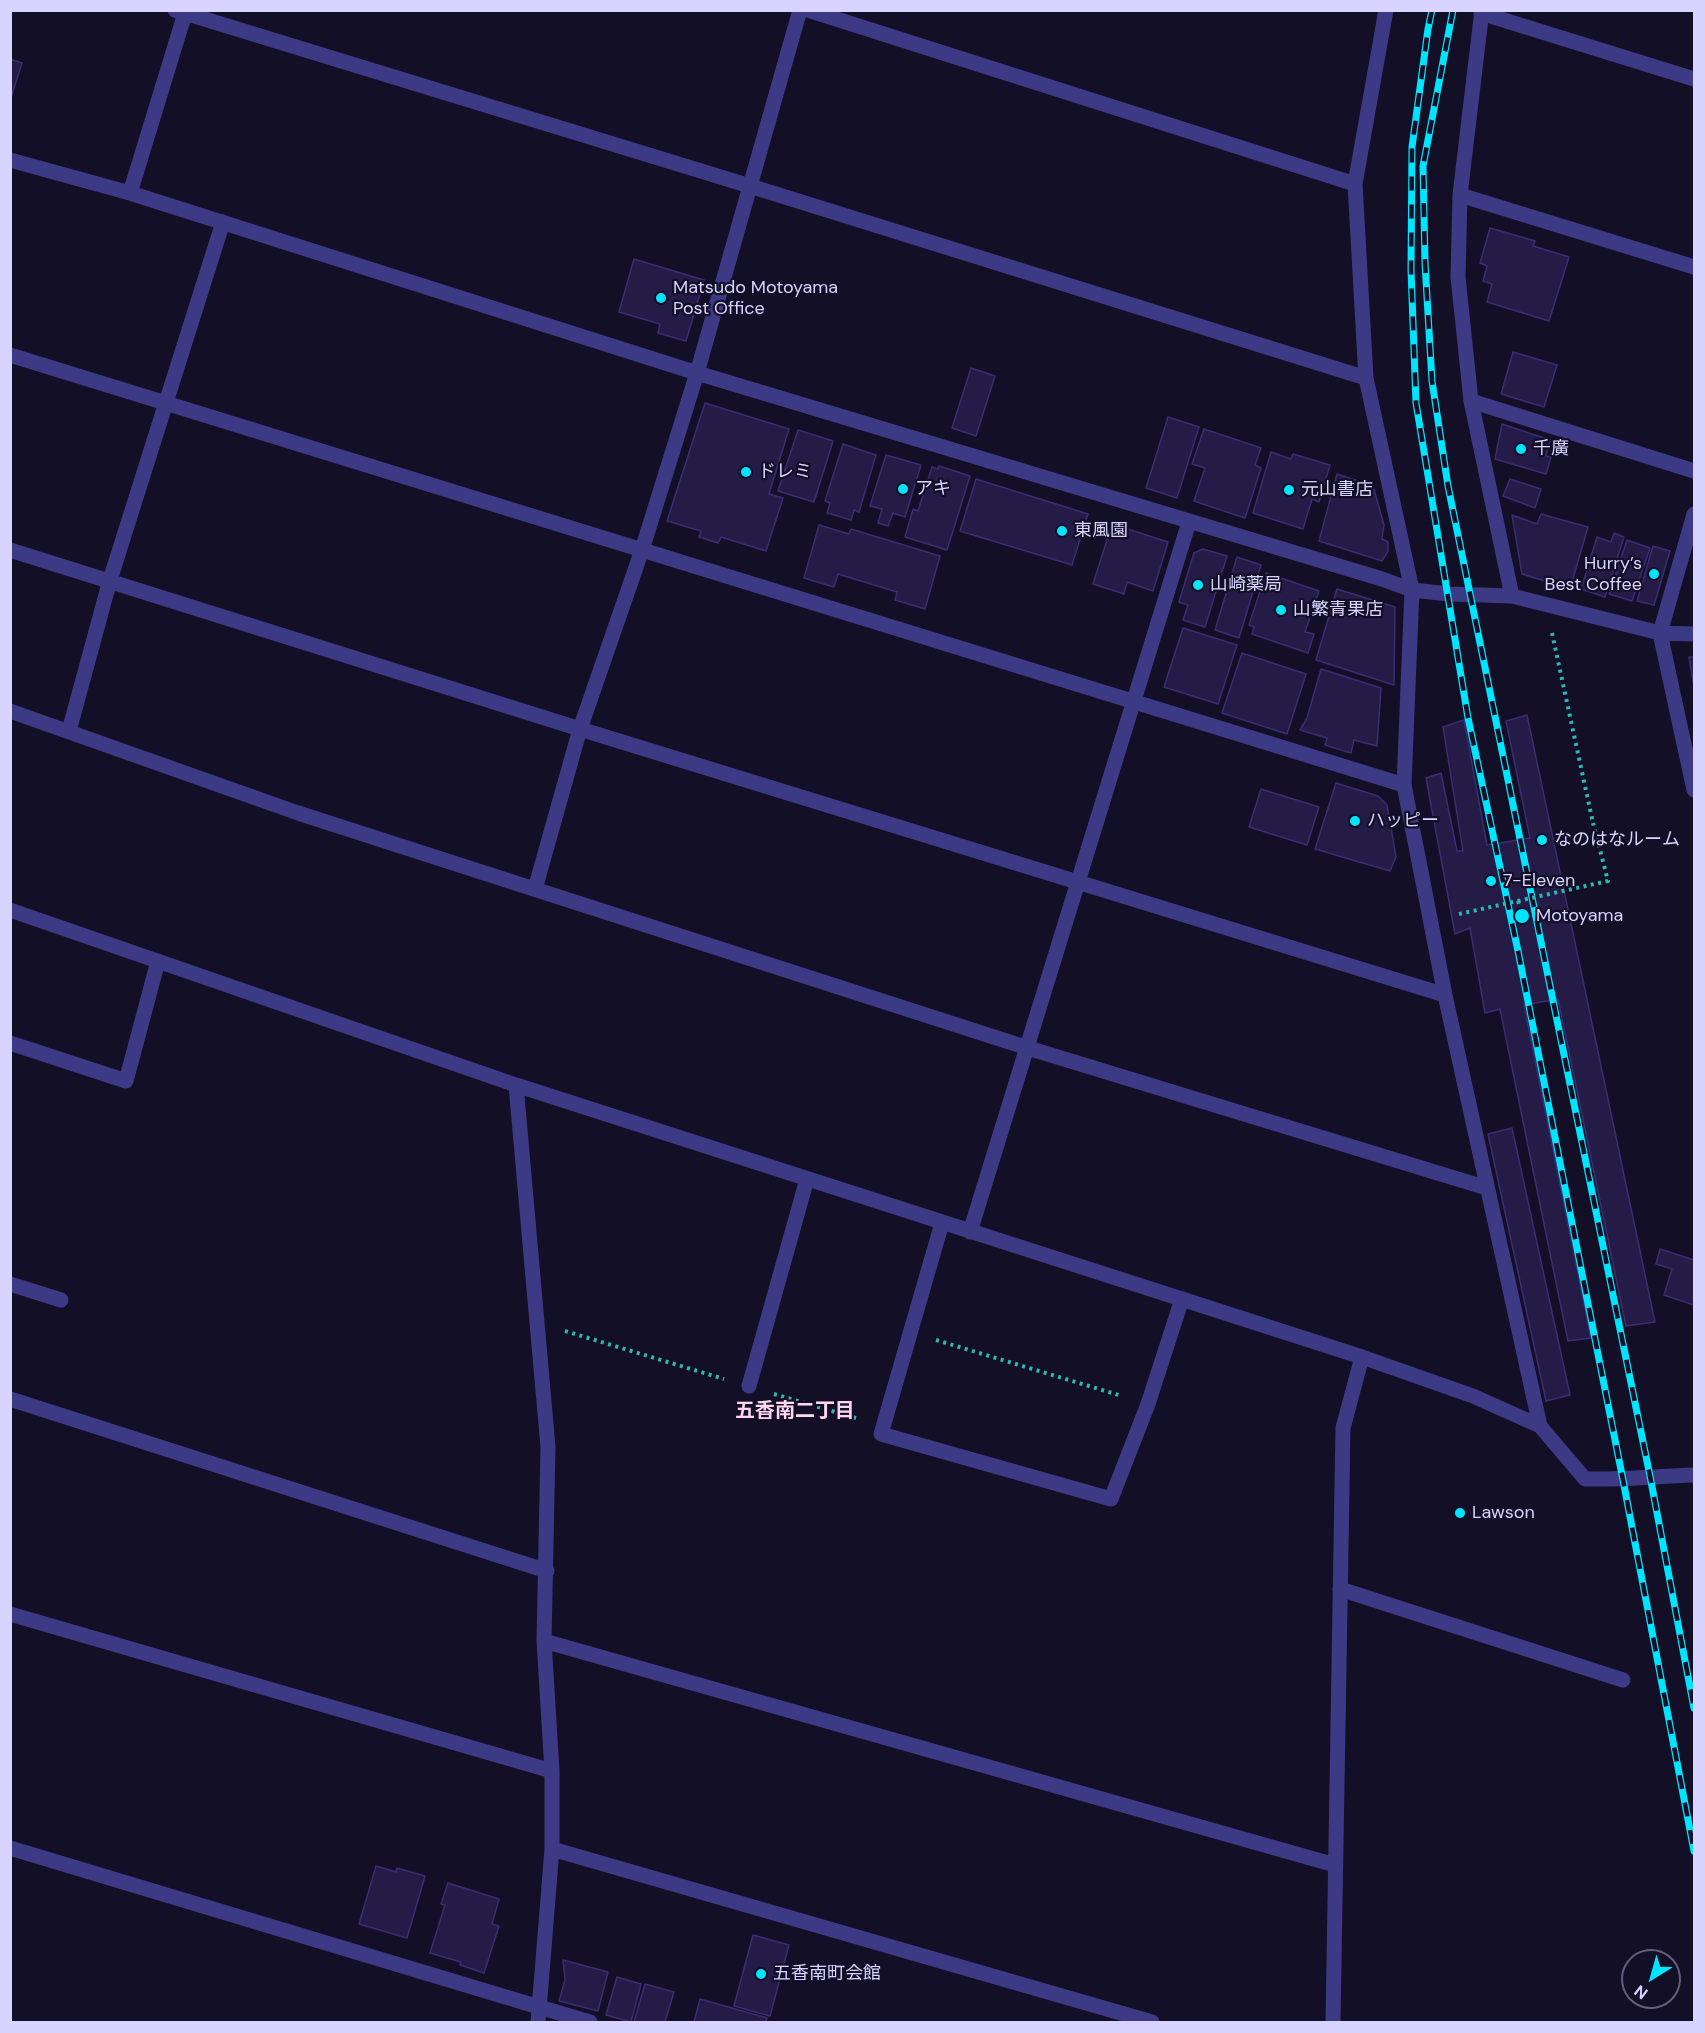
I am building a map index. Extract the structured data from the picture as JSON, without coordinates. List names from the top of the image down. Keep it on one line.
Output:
{"districts":["五香南二丁目"],"places":["Matsudo Motoyama Post Office","千廣","ドレミ","アキ","元山書店","東風園","Hurry’s Best Coffee","山崎薬局","山繁青果店","ハッピー","なのはなルーム","7-Eleven","Motoyama","Lawson","五香南町会館"],"north":"bottom left"}
